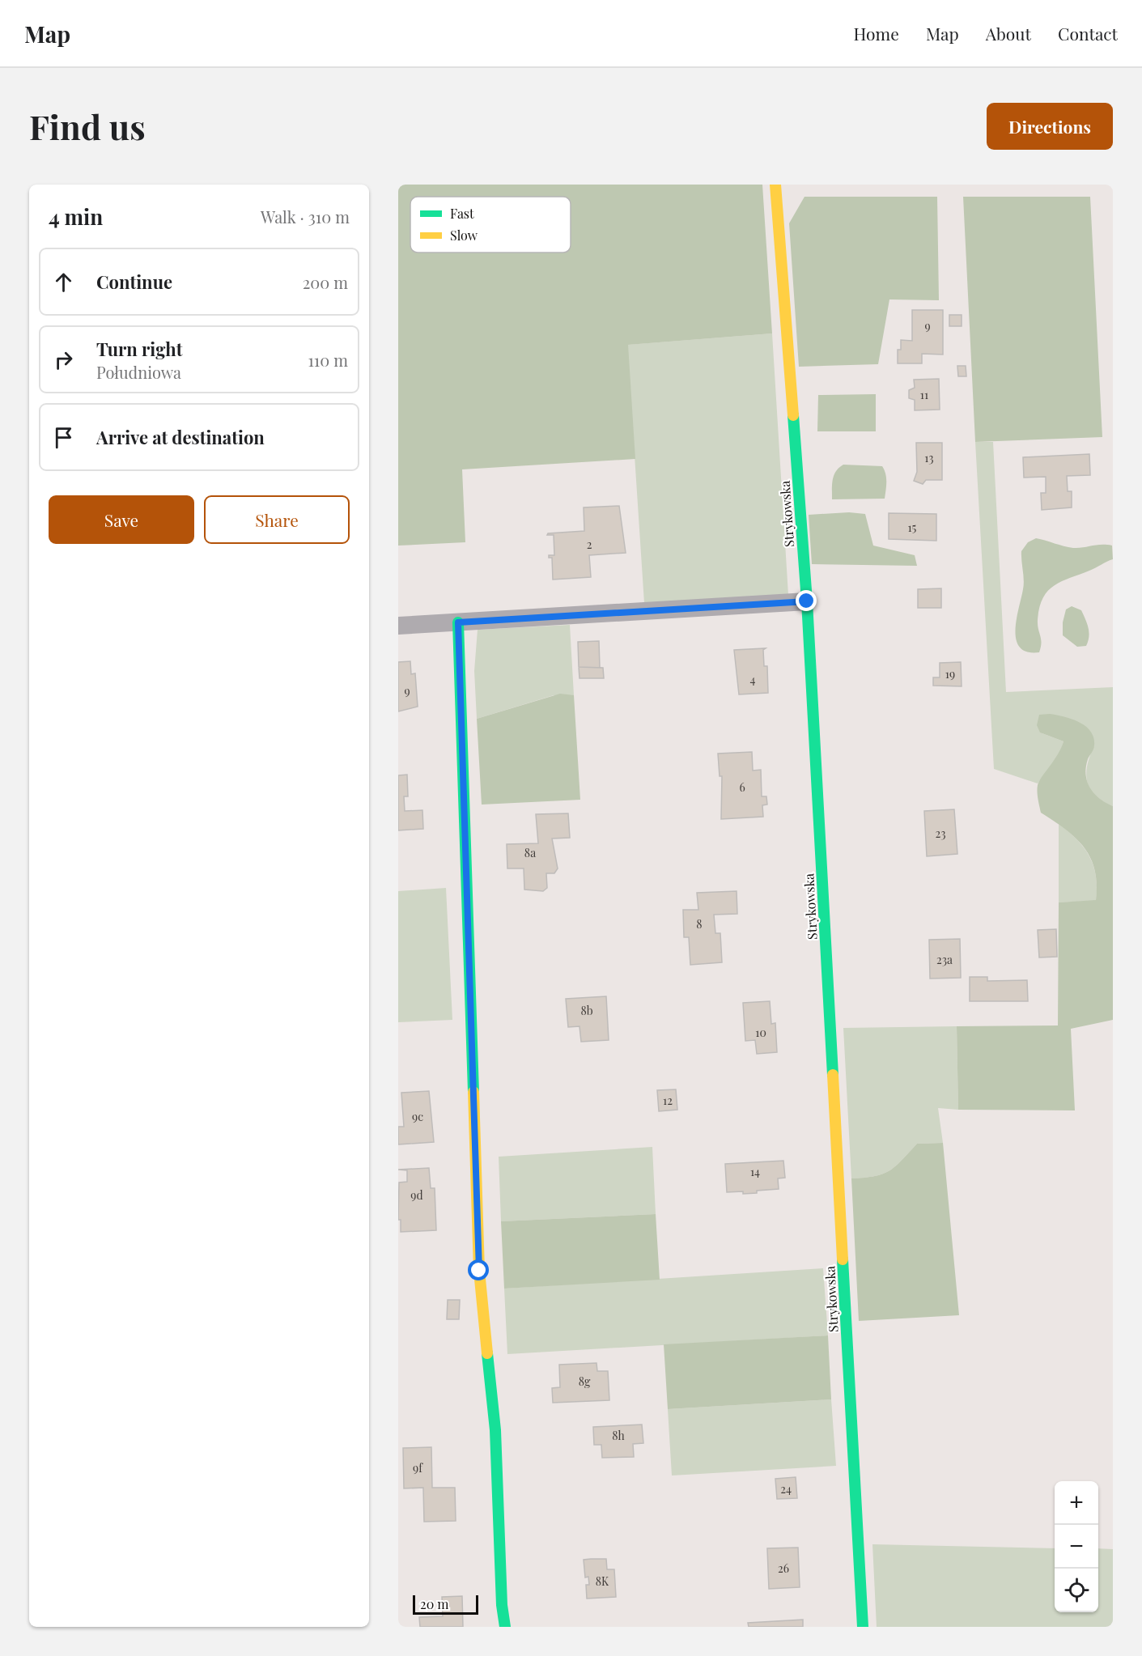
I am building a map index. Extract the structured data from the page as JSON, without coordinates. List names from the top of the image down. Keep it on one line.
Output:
{"streets":{"street":["Strykowska"]},"house_numbers":["9","11","13","15","2","19","4","9","6","23","8a","8","23a","8b","10","12","9c","14","9d","8g","8h","9f","24","26","8K"],"legend":["Fast","Slow"],"scale_bar":"20 m","page":{"header":"Map","nav":["Home","Map","About","Contact"],"buttons":["Directions",["Save","Share"]],"title":"Find us","heading":["4 min","Walk · 310 m"],"list":[["Continue","200 m"],["Turn right","Południowa","110 m"],"Arrive at destination"],"map_buttons":["+","−"],"scale":"20 m"}}
